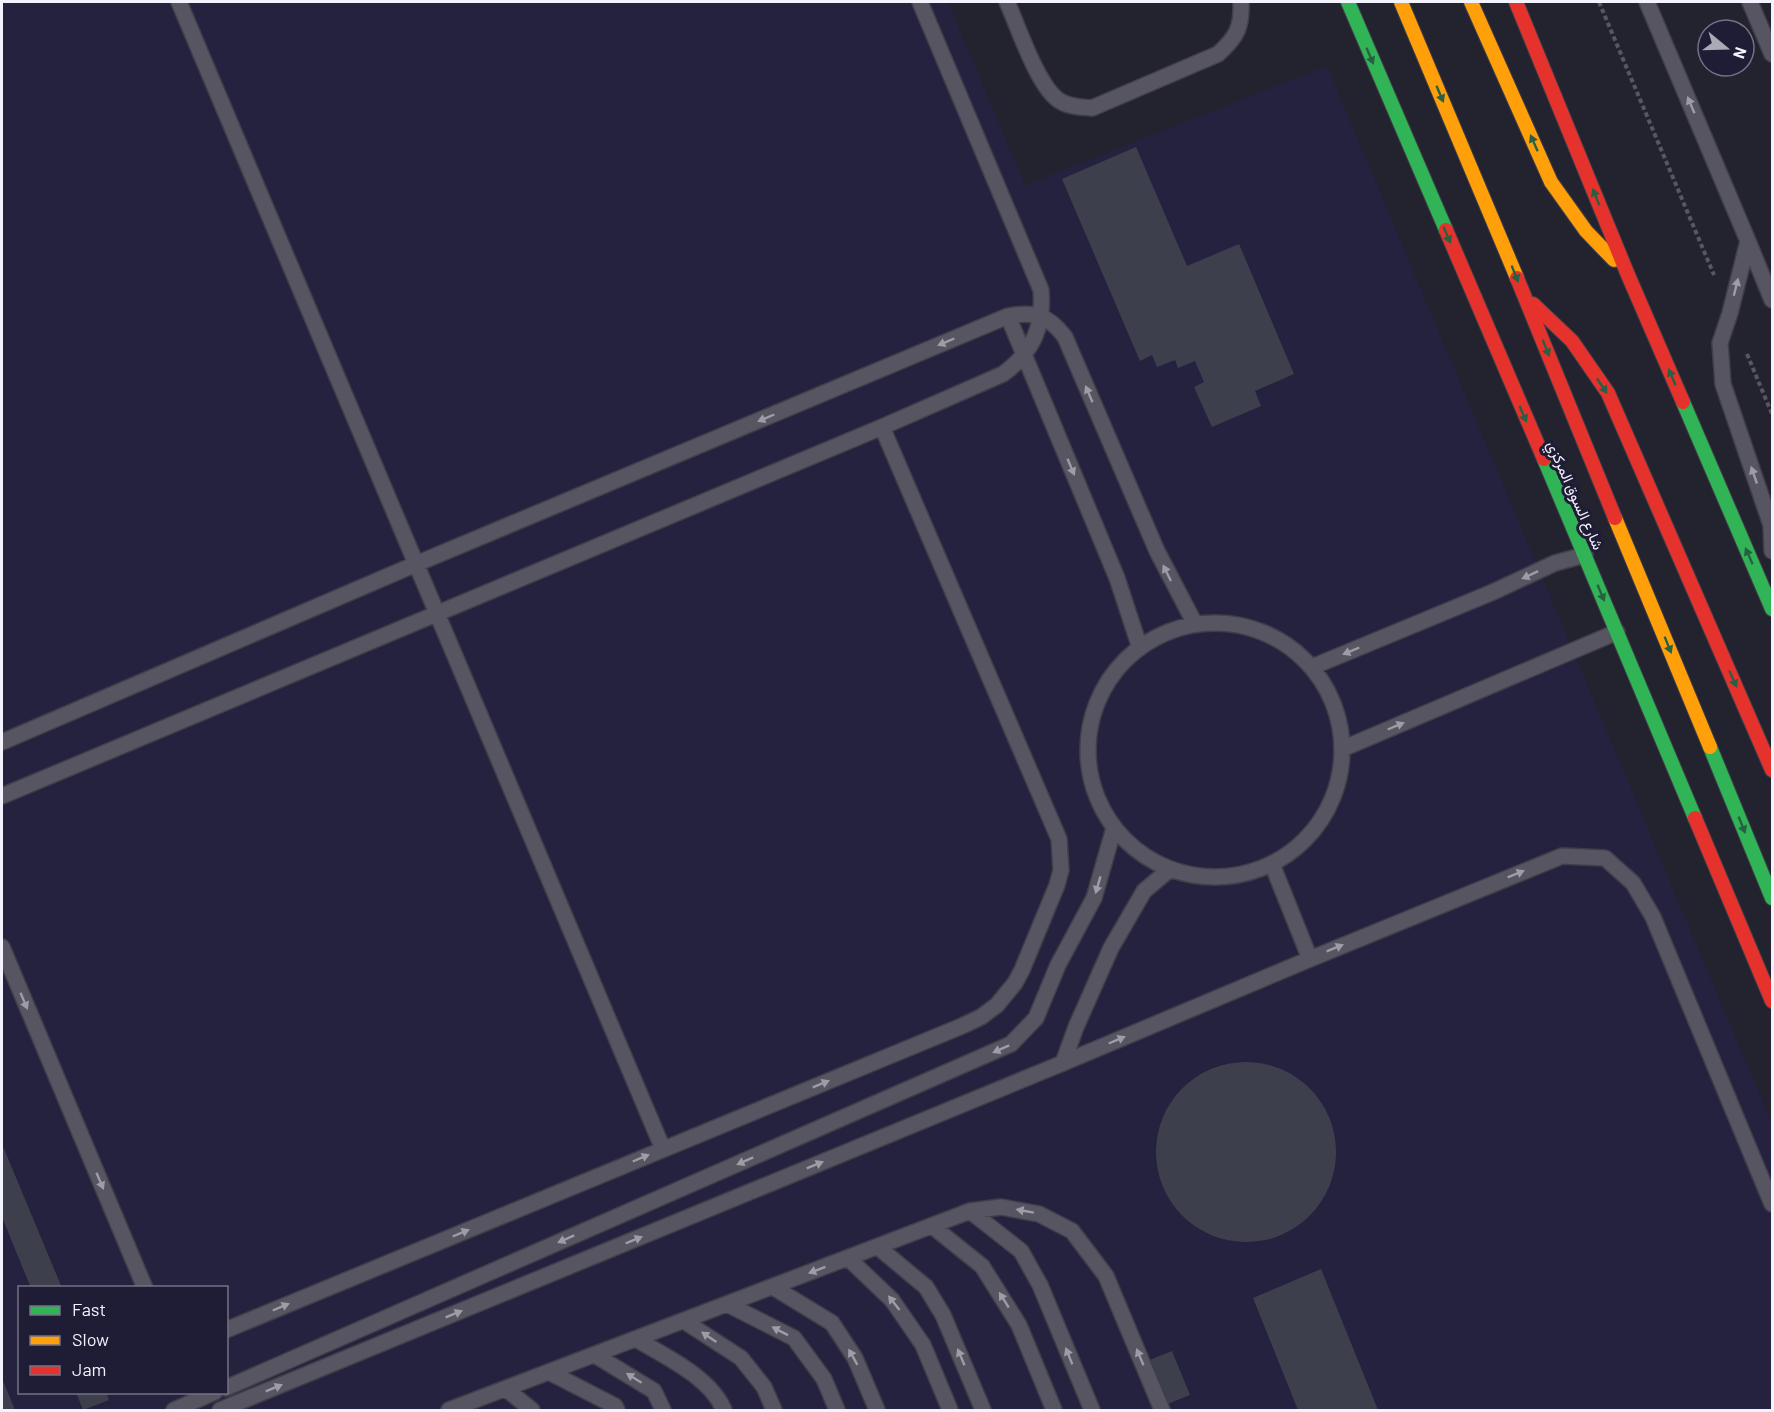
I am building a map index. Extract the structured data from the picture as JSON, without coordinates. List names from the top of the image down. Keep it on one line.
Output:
{"streets":{"main road":["شارع السوق المركزي"]},"legend":["Fast","Slow","Jam"],"north":"right"}
